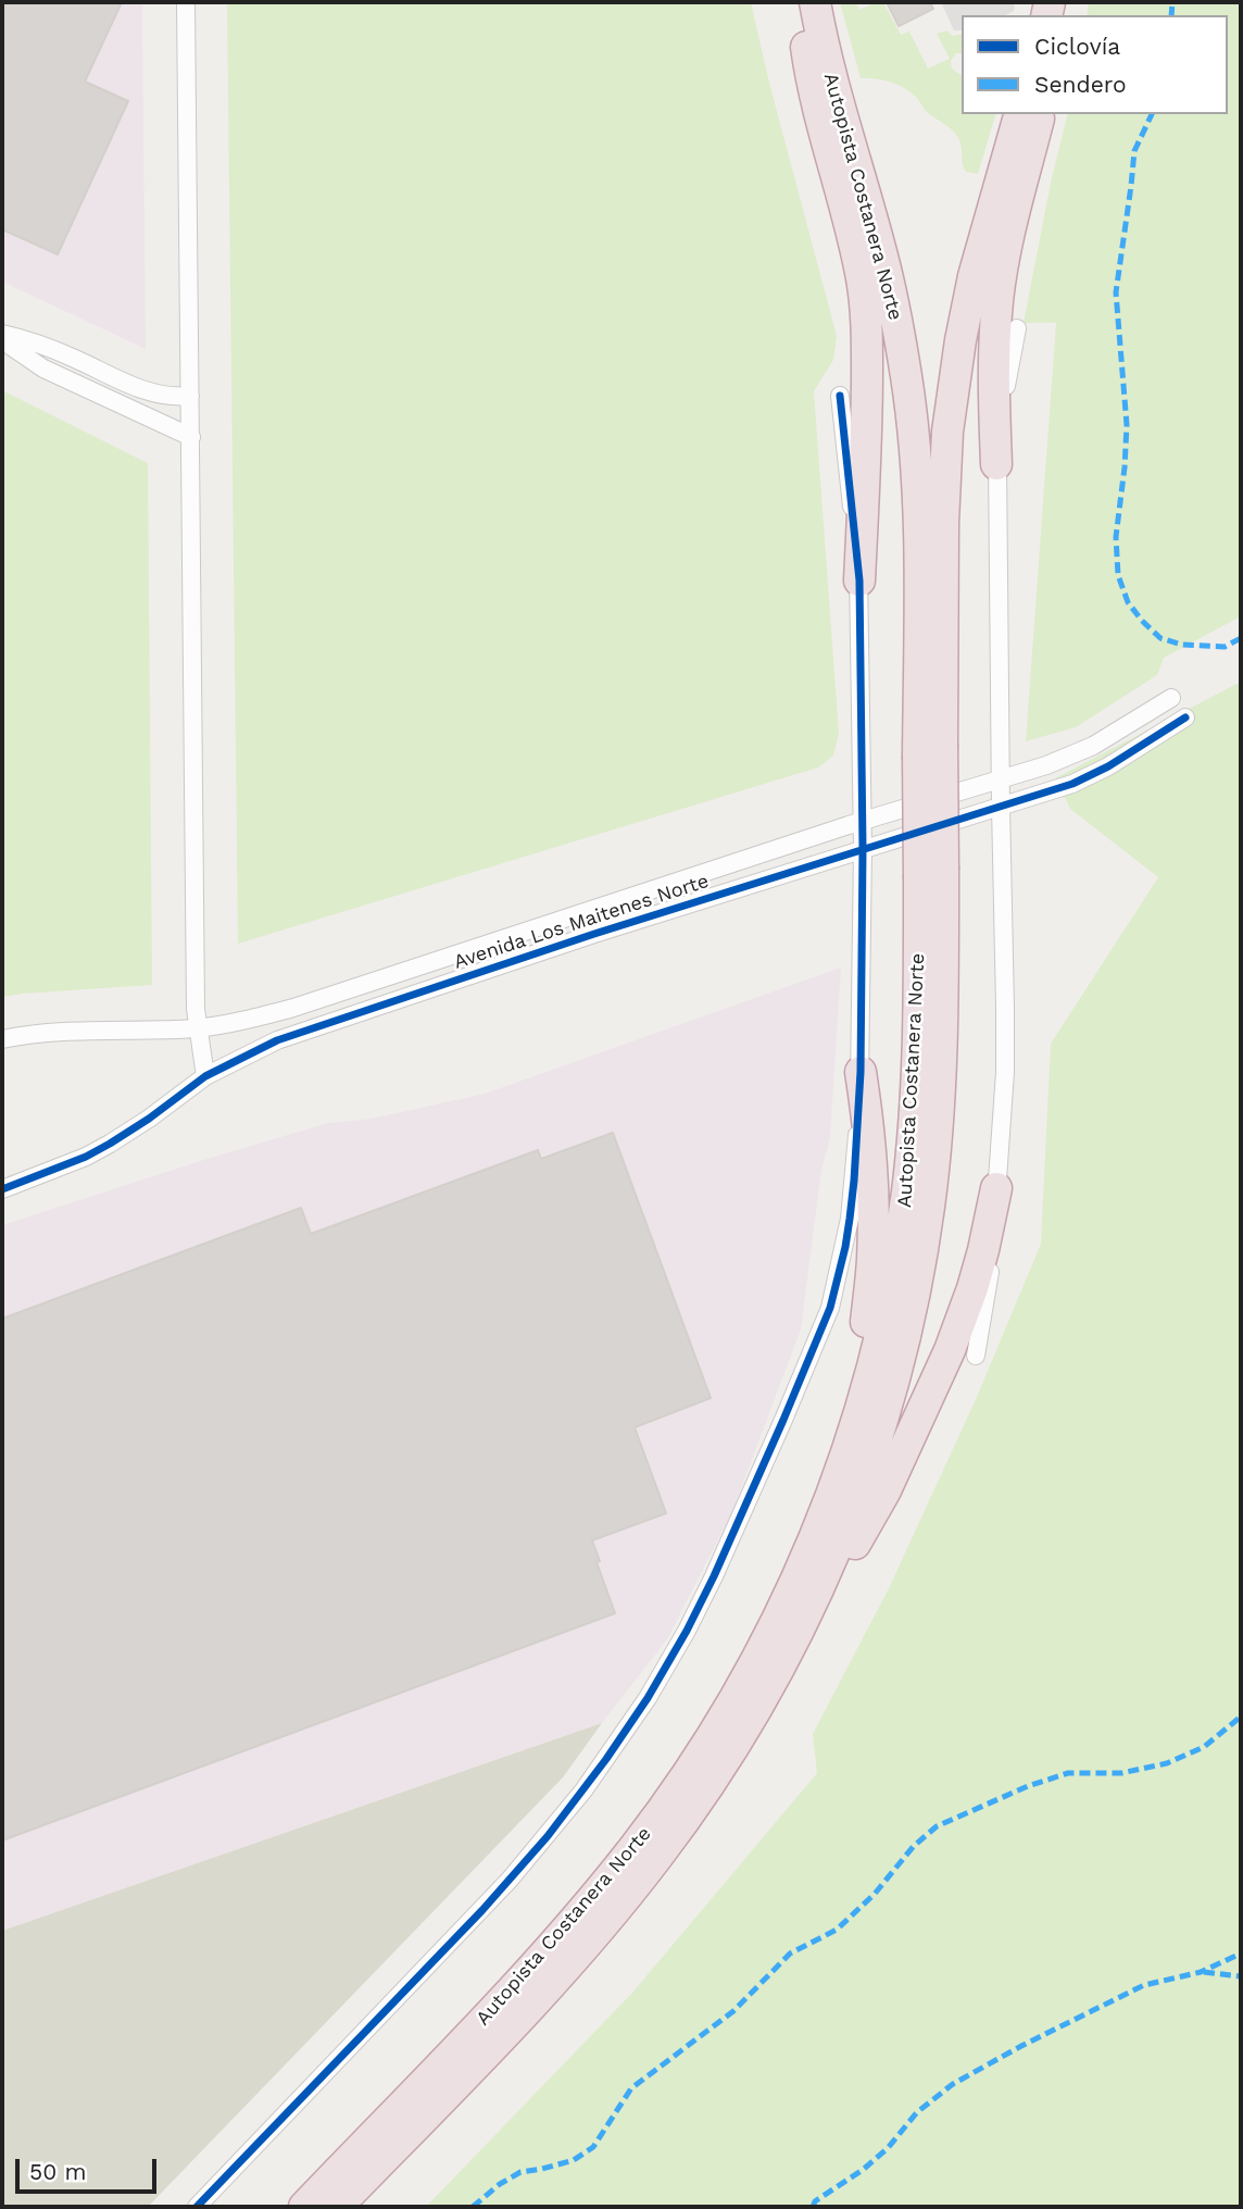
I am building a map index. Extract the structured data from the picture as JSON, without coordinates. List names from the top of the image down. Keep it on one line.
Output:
{"streets":{"highway":["Autopista Costanera Norte"],"street":["Avenida Los Maitenes Norte"]},"legend":["Ciclovía","Sendero"],"scale_bar":"50 m"}
